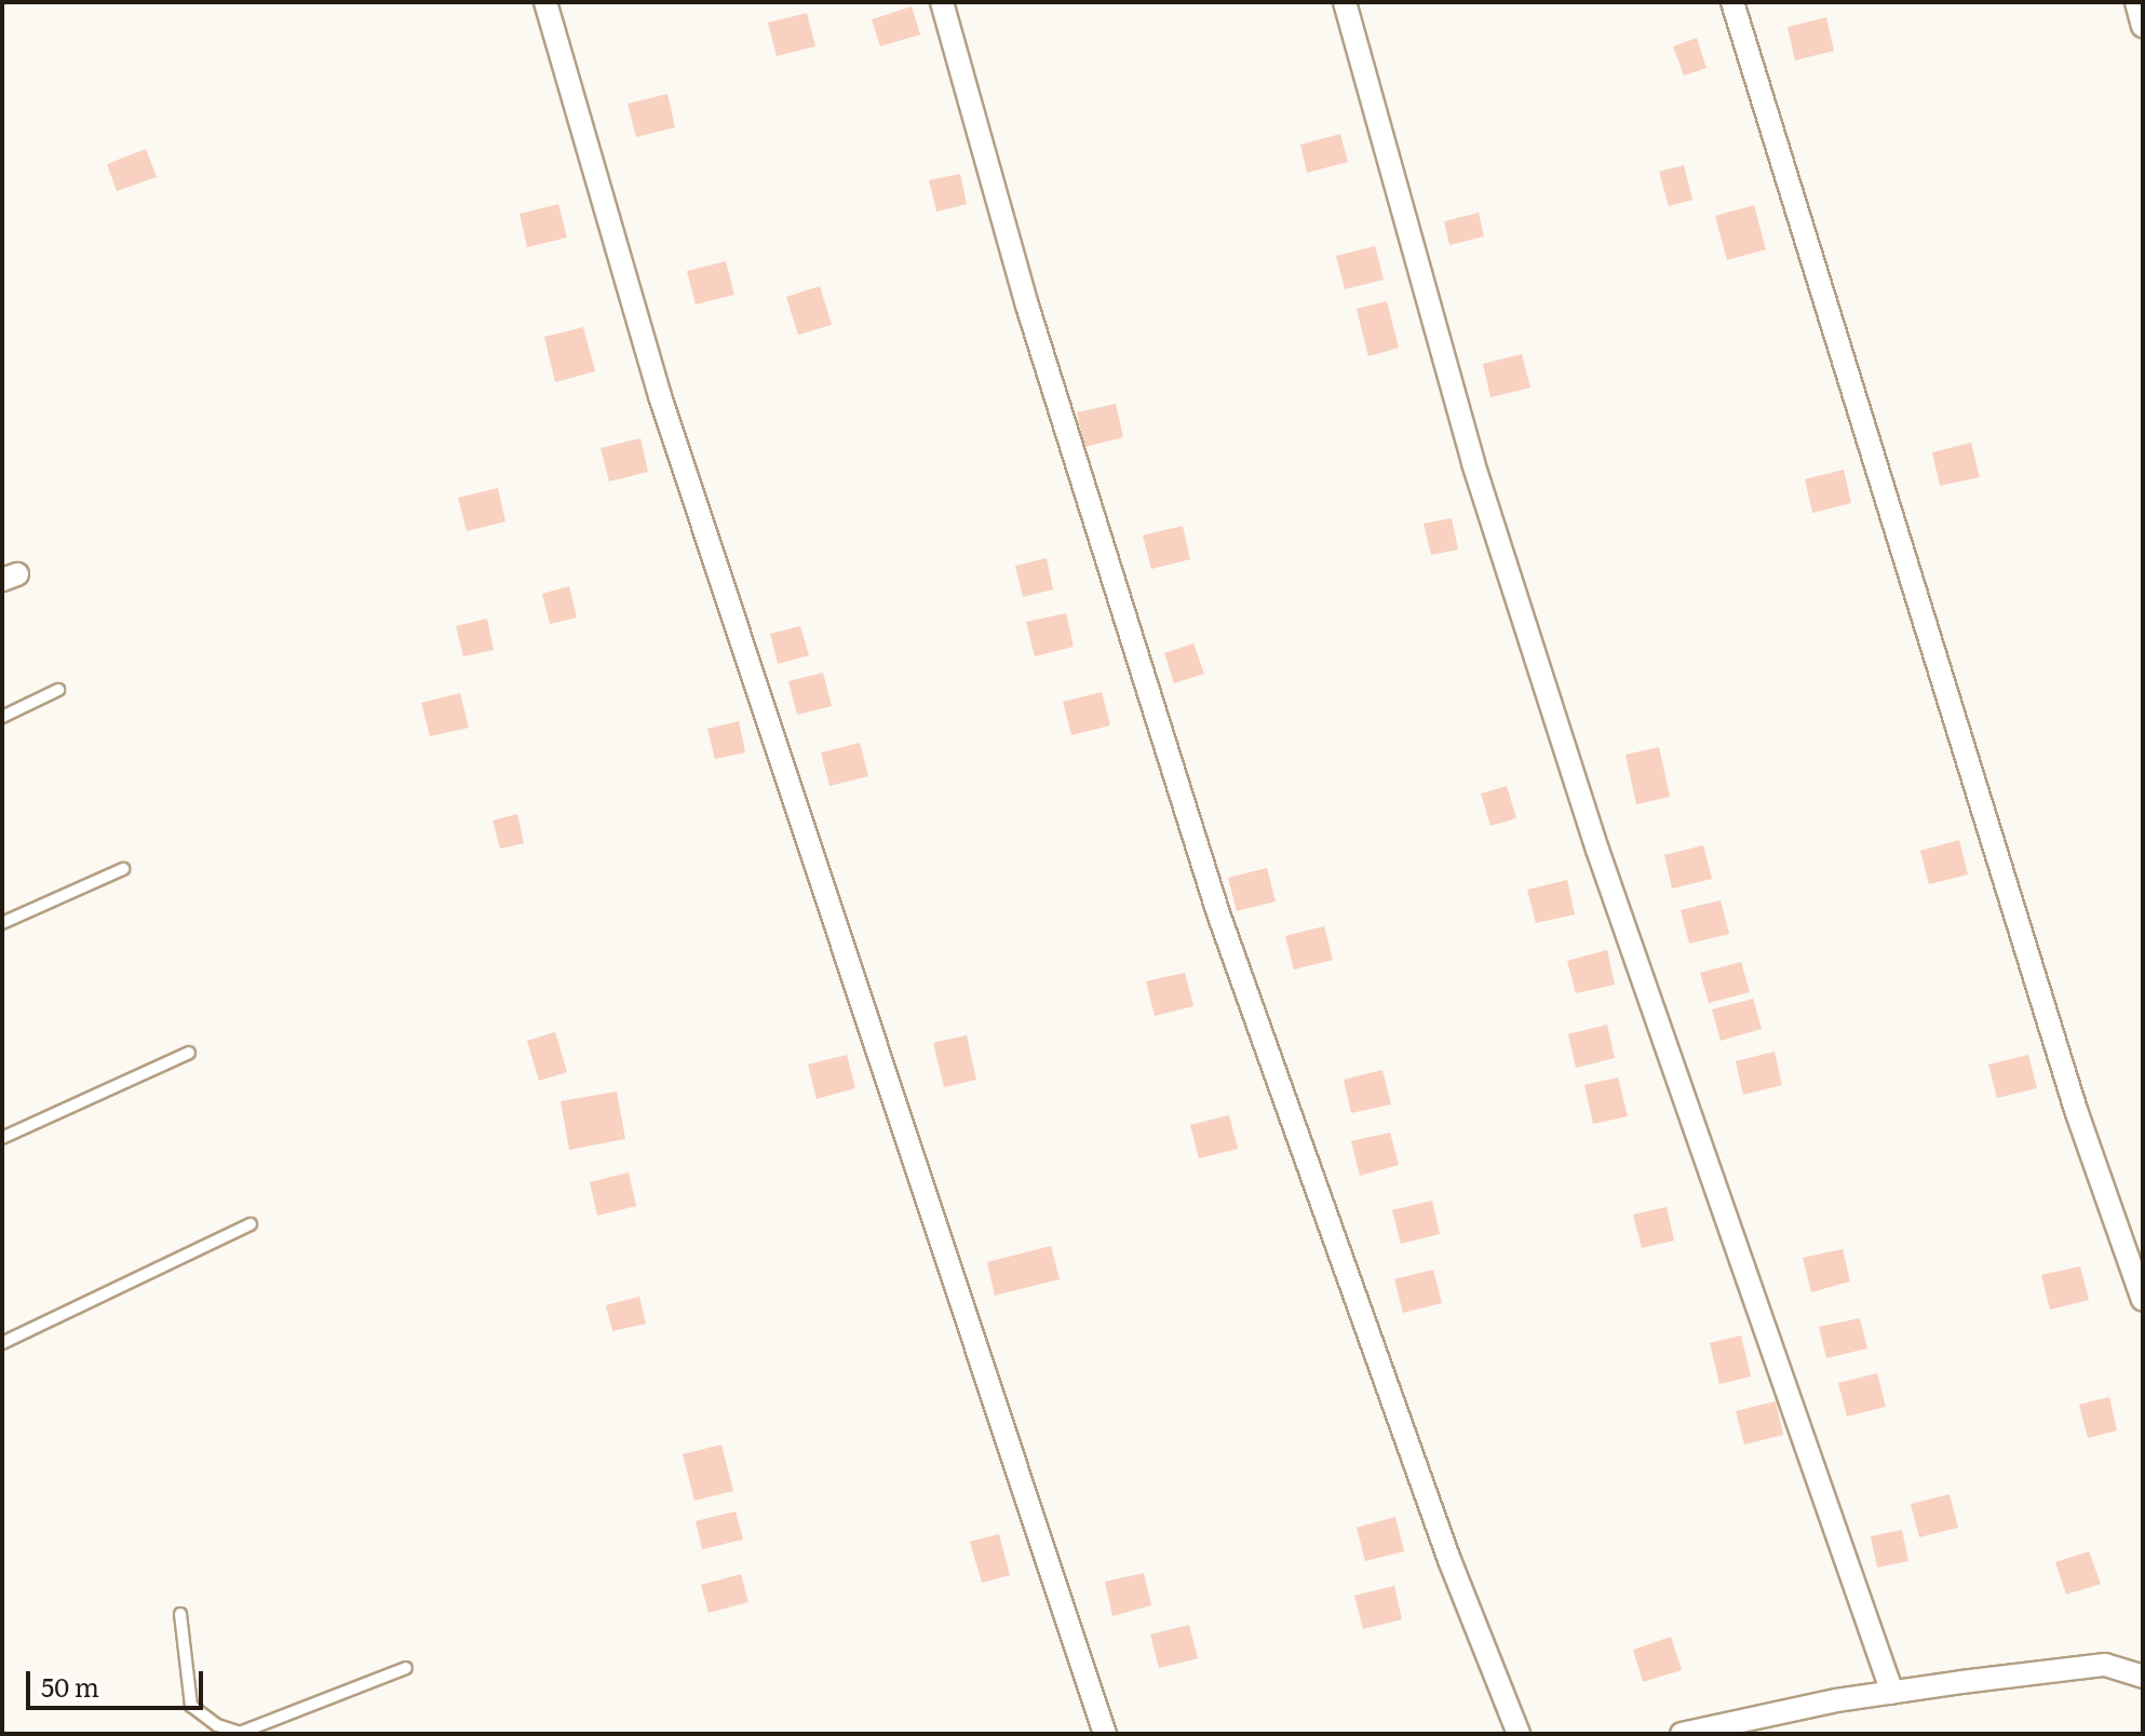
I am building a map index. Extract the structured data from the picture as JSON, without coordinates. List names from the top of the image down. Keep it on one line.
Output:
{"scale_bar":"50 m"}
